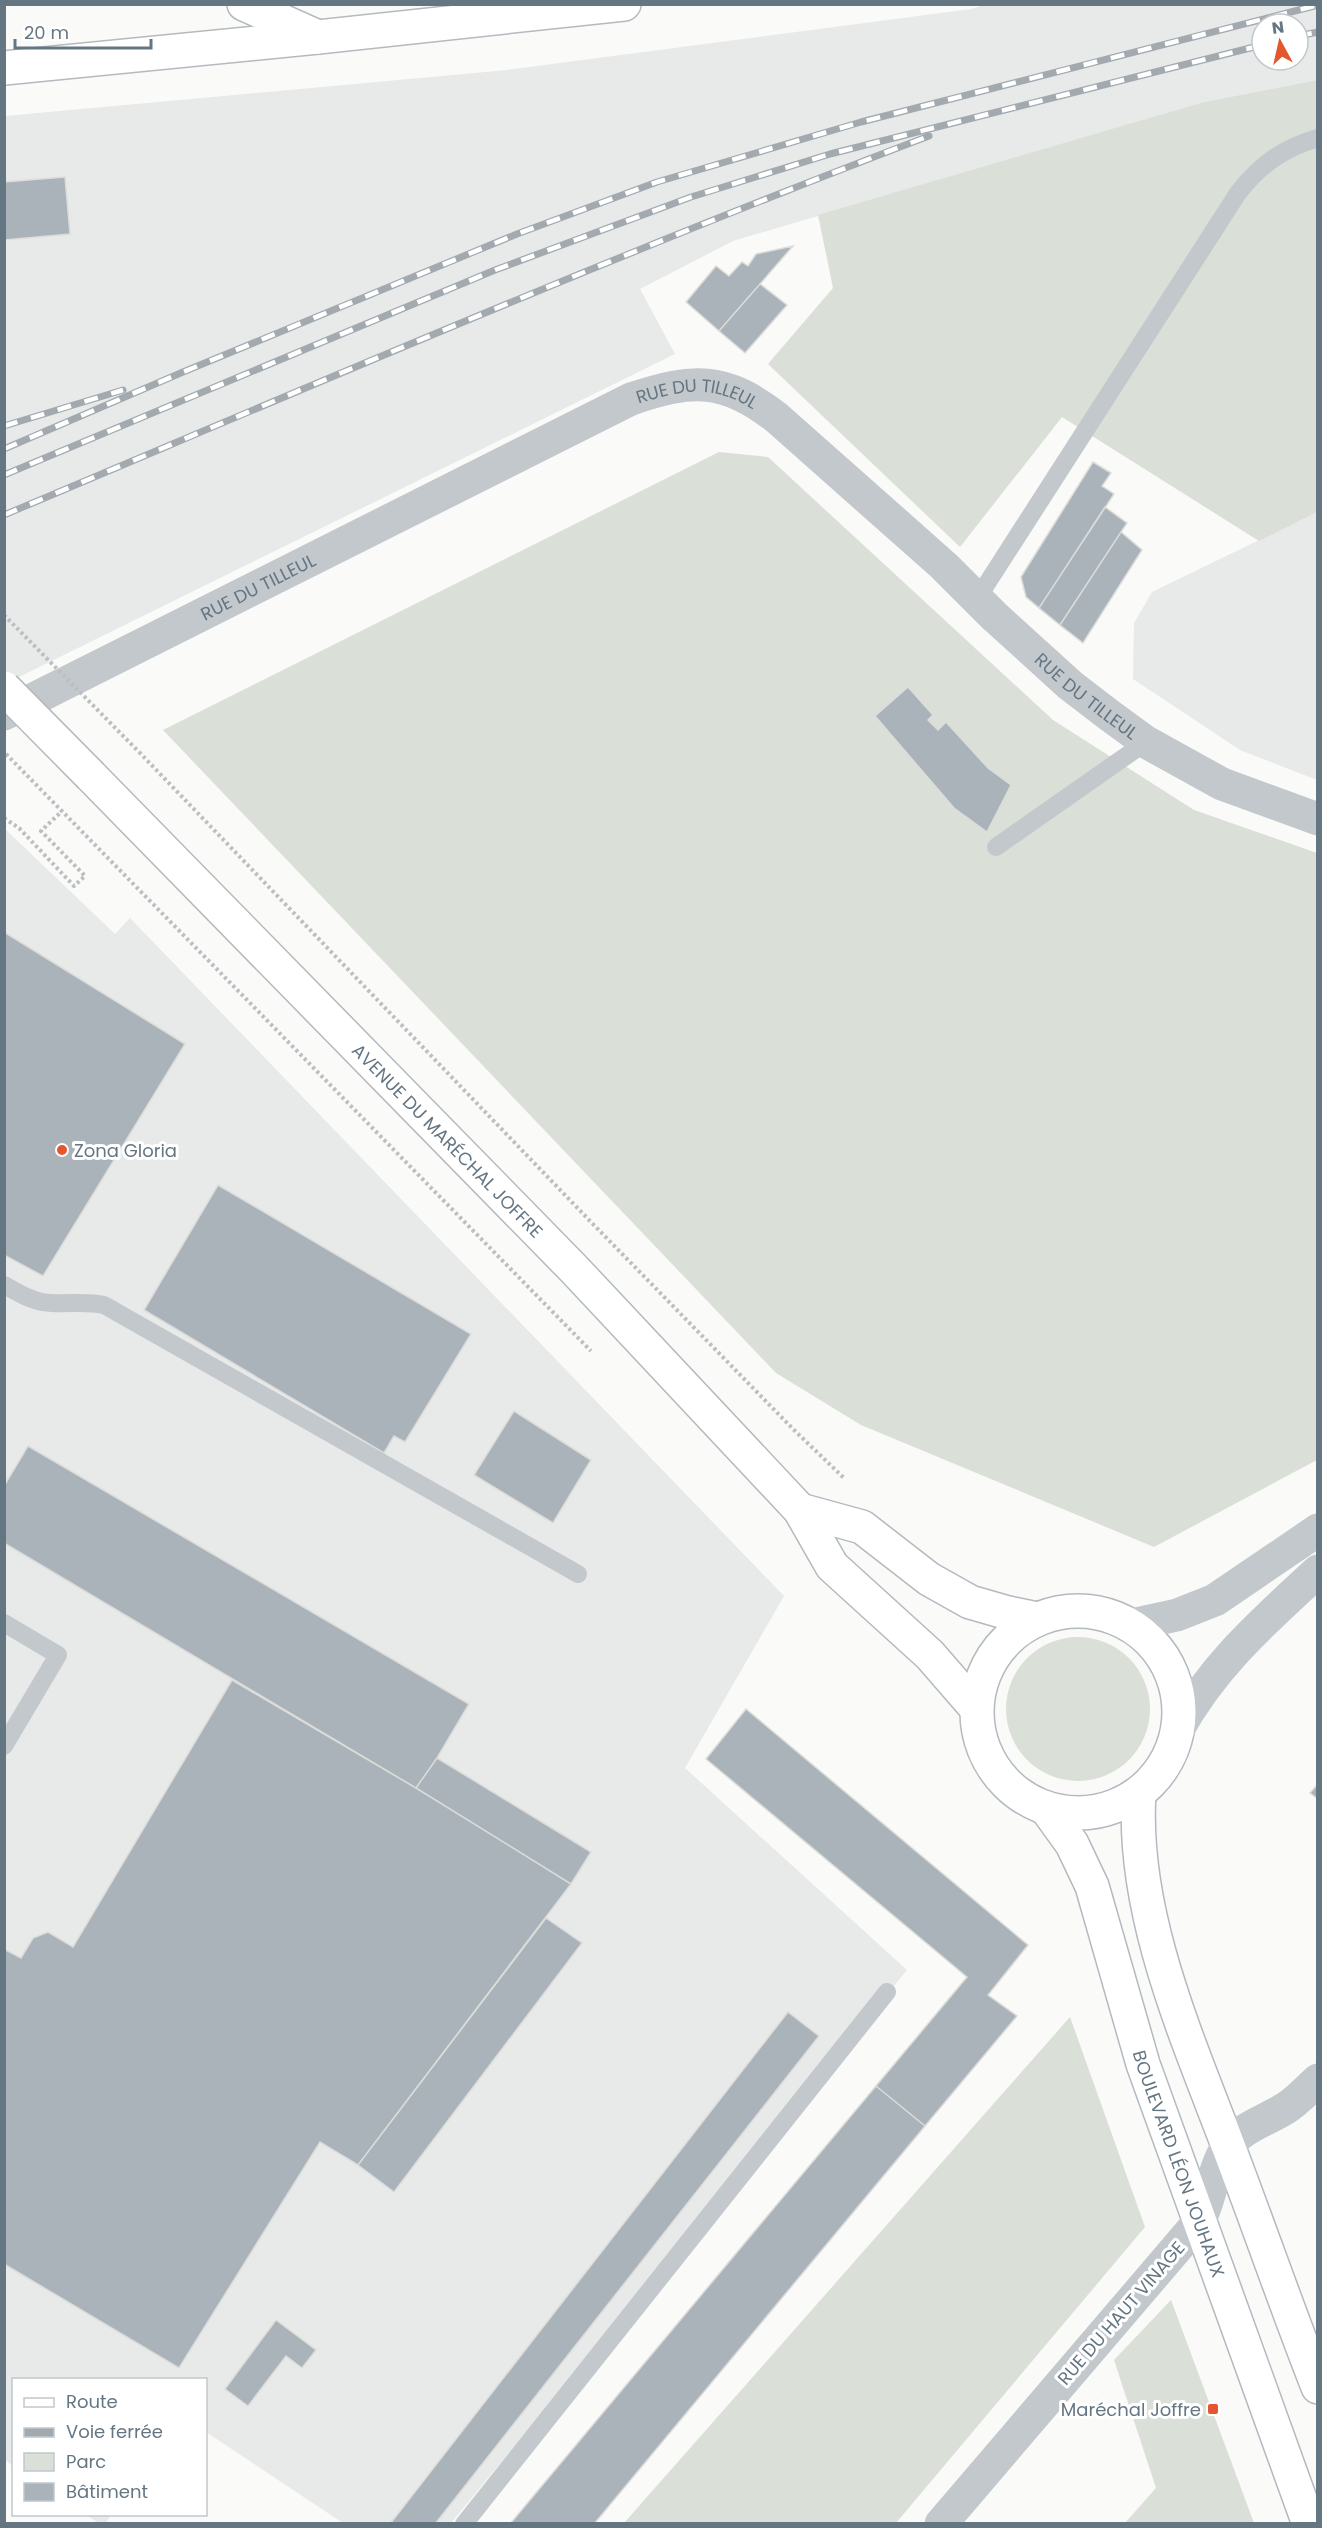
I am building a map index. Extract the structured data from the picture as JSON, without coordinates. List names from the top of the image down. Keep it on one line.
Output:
{"streets":{"main road":["AVENUE DU MARÉCHAL JOFFRE","BOULEVARD LÉON JOUHAUX"],"street":["RUE DU TILLEUL","RUE DU HAUT VINAGE"]},"crossings":[["AVENUE DU MARÉCHAL JOFFRE","BOULEVARD LÉON JOUHAUX"],["BOULEVARD LÉON JOUHAUX","RUE DU HAUT VINAGE"]],"places":{"other":["Zona Gloria"],"transit":["Maréchal Joffre"]},"legend":["Route","Voie ferrée","Parc","Bâtiment"],"scale_bar":"20 m","north":"top"}
